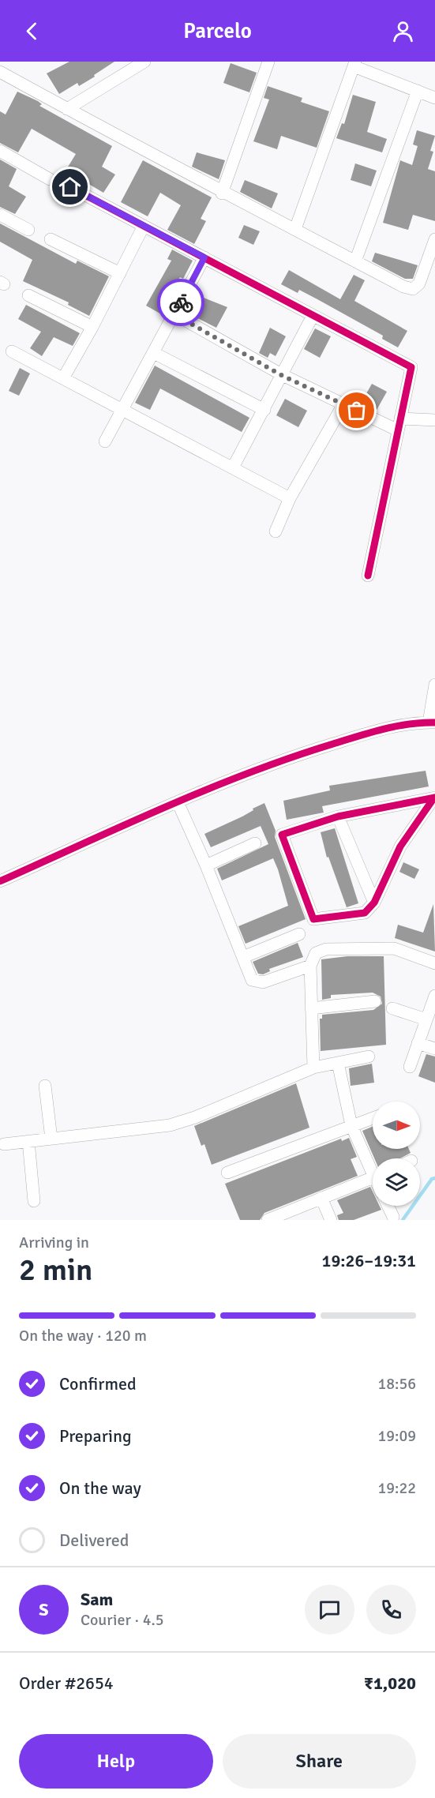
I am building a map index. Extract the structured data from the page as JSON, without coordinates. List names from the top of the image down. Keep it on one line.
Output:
{"north":"right","page":{"header":"Parcelo","heading":["2 min","Arriving in","19:26–19:31"],"panel":["Sam","Courier · 4.5","Order #2654","₹1,020"],"bar":"On the way · 120 m","list":[["Confirmed","18:56"],["Preparing","19:09"],["On the way","19:22"],"Delivered"],"round":"S","buttons":["Help","Share"]}}
